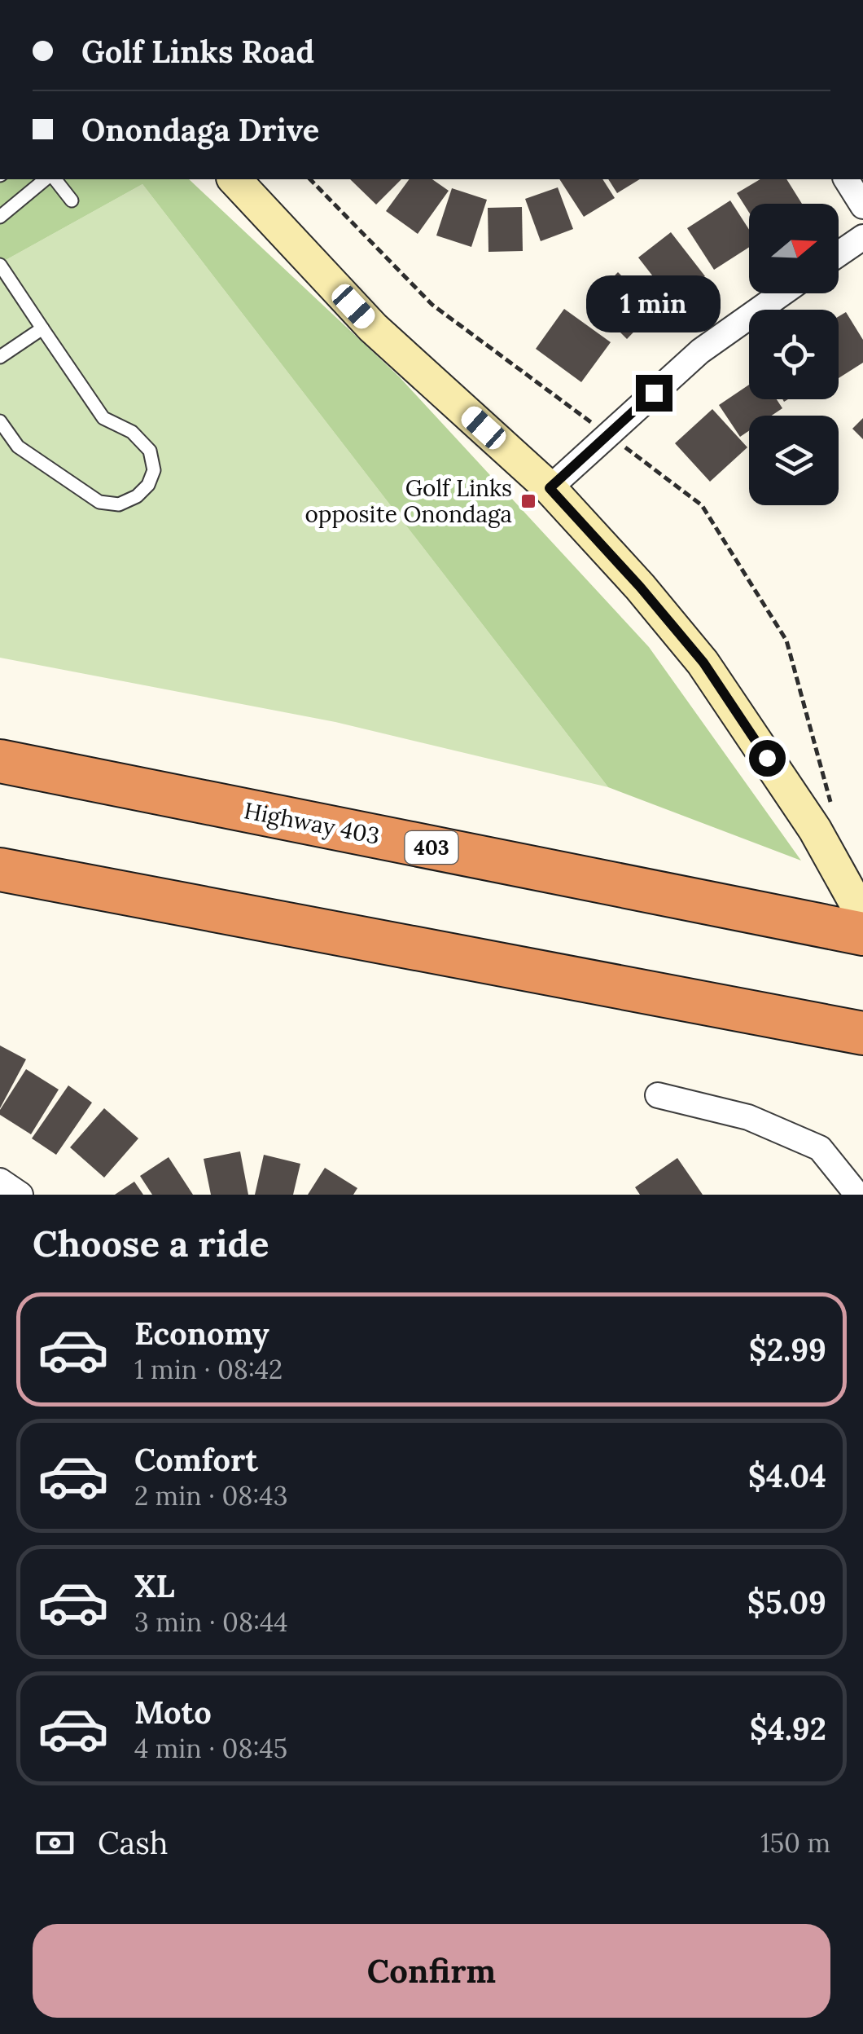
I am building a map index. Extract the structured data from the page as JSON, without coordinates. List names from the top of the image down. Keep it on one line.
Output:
{"streets":{"highway":["Highway 403","403"]},"places":{"transit":["Golf Links opposite Onondaga"]},"north":"right","page":{"banner":["Golf Links Road","Onondaga Drive"],"bubble":"1 min","heading":"Choose a ride","list":[{"name":"Economy","note":"1 min · 08:42","value":"$2.99"},{"name":"Comfort","note":"2 min · 08:43","value":"$4.04"},{"name":"XL","note":"3 min · 08:44","value":"$5.09"},{"name":"Moto","note":"4 min · 08:45","value":"$4.92"}],"pay":["Cash","150 m"],"buttons":"Confirm"}}
